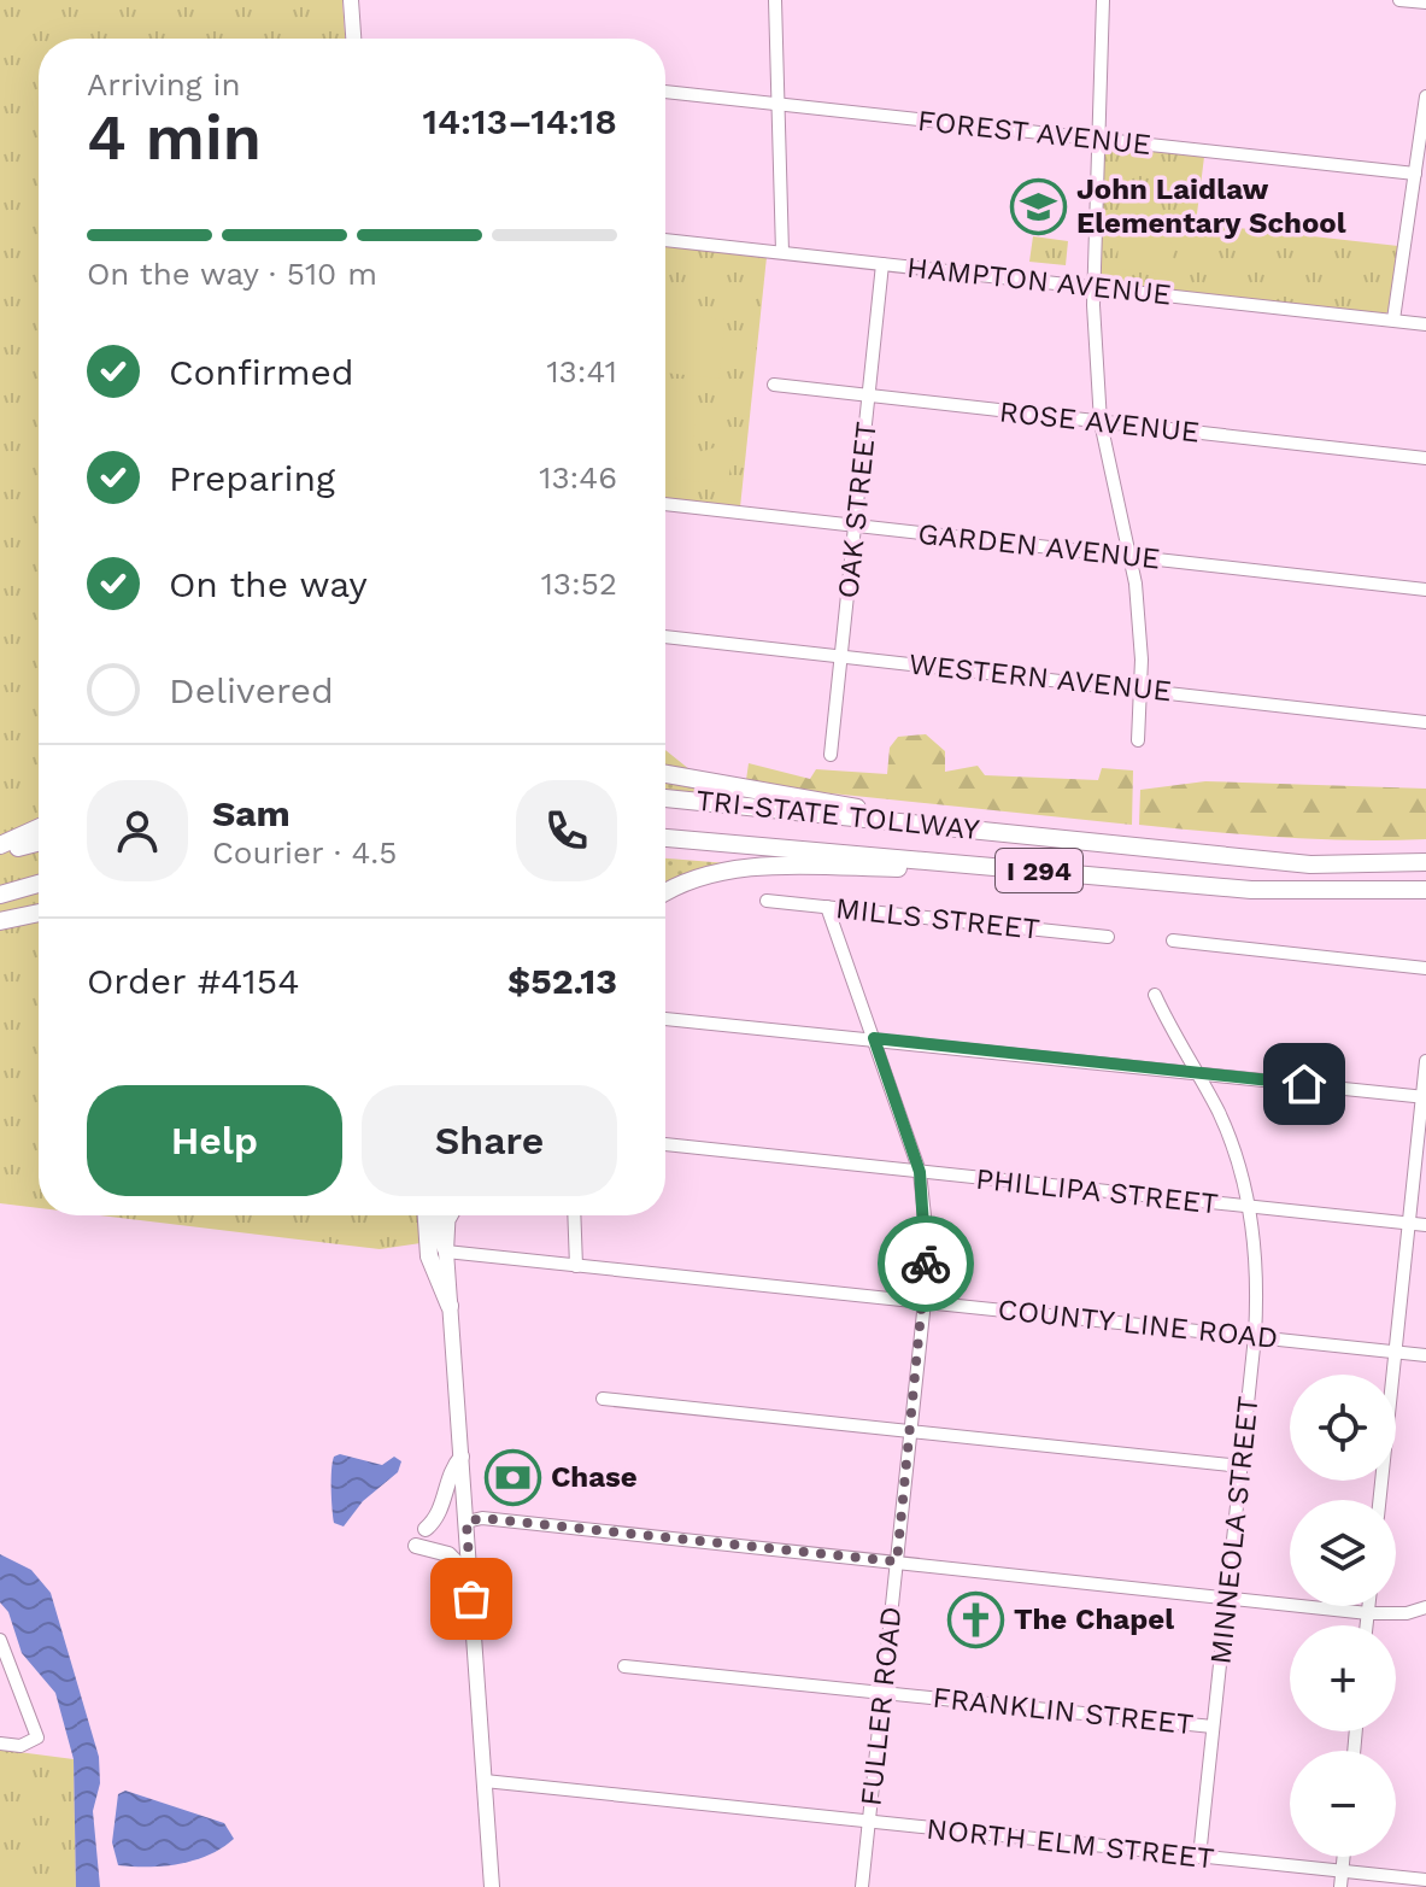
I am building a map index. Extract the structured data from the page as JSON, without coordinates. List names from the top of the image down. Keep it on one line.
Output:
{"streets":{"highway":["TRI-STATE TOLLWAY","I 294"],"street":["FOREST AVENUE","HAMPTON AVENUE","ROSE AVENUE","OAK STREET","GARDEN AVENUE","WESTERN AVENUE","MILLS STREET","PHILLIPA STREET","COUNTY LINE ROAD","MINNEOLA STREET","FULLER ROAD","FRANKLIN STREET","NORTH ELM STREET"]},"crossings":[["HAMPTON AVENUE","OAK STREET"],["ROSE AVENUE","OAK STREET"],["OAK STREET","GARDEN AVENUE"],["OAK STREET","WESTERN AVENUE"],["MILLS STREET","FULLER ROAD"],["PHILLIPA STREET","MINNEOLA STREET"],["PHILLIPA STREET","FULLER ROAD"],["COUNTY LINE ROAD","MINNEOLA STREET"],["COUNTY LINE ROAD","FULLER ROAD"],["MINNEOLA STREET","FRANKLIN STREET"],["MINNEOLA STREET","NORTH ELM STREET"],["FULLER ROAD","FRANKLIN STREET"],["FULLER ROAD","NORTH ELM STREET"]],"places":{"school or university":["John Laidlaw Elementary School"],"bank":["Chase"],"church":["The Chapel"]},"page":{"heading":["4 min","Arriving in","14:13–14:18"],"panel":["Sam","Courier · 4.5","Order #4154","$52.13"],"bar":"On the way · 510 m","list":[["Confirmed","13:41"],["Preparing","13:46"],["On the way","13:52"],"Delivered"],"buttons":["Help","Share"],"map_buttons":["+","−"]}}
